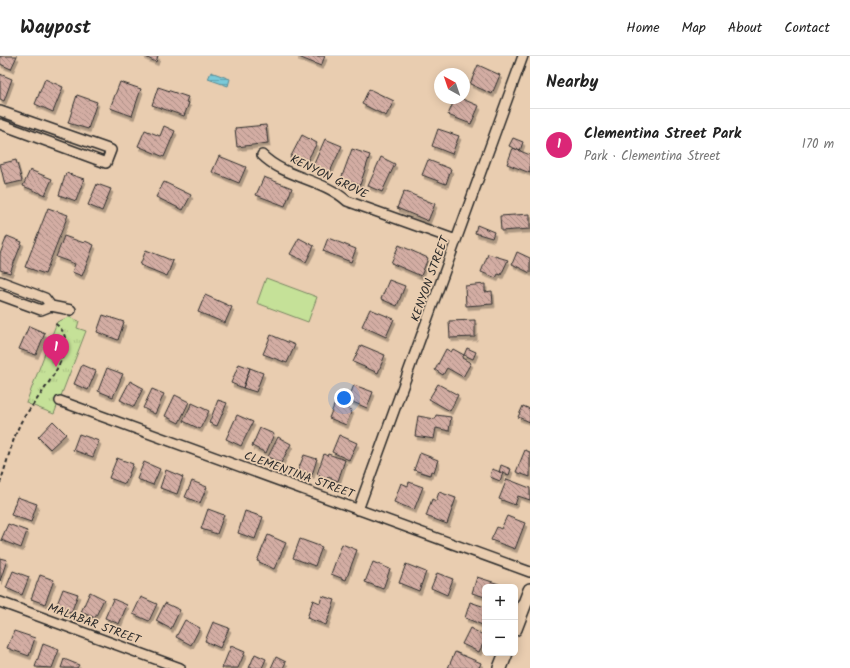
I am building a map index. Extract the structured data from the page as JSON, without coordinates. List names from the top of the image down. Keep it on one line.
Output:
{"streets":{"street":["KENYON GROVE","KENYON STREET","CLEMENTINA STREET","MALABAR STREET"]},"crossings":[["KENYON GROVE","KENYON STREET"],["KENYON STREET","CLEMENTINA STREET"]],"north":"top left","page":{"header":"Waypost","nav":["Home","Map","About","Contact"],"heading":"Nearby","list":[{"mark":"1","name":"Clementina Street Park","note":"Park · Clementina Street","value":"170 m"}],"pins":"1","map_buttons":["+","−"]}}
